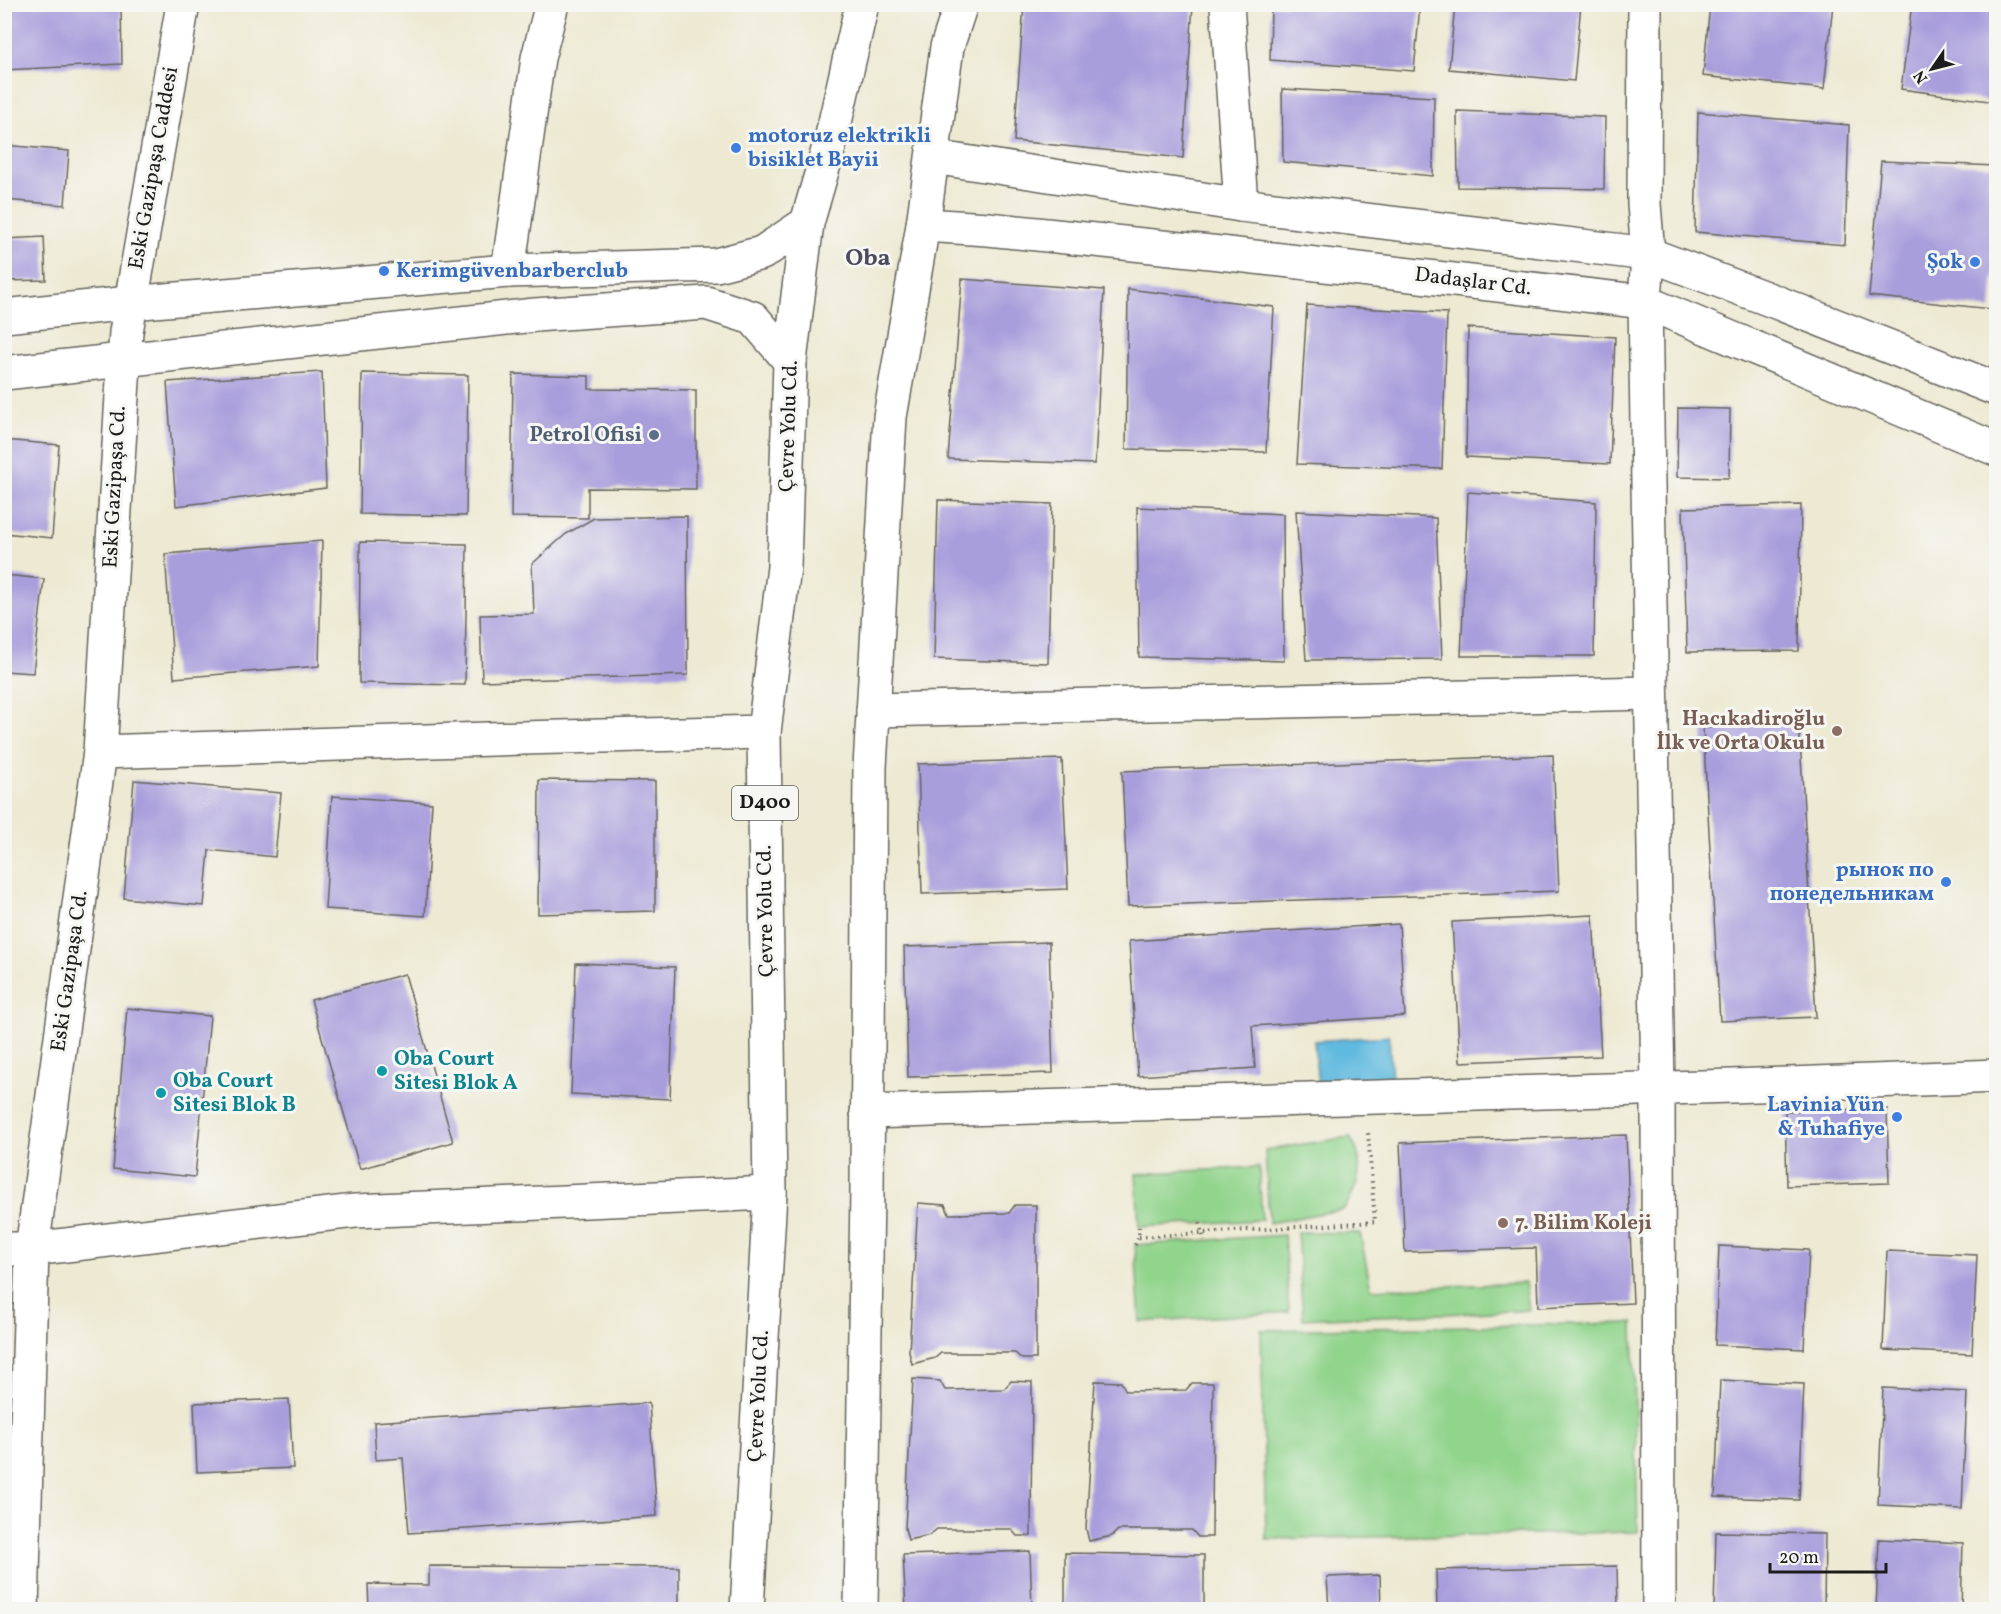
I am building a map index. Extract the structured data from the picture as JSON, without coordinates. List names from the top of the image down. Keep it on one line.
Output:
{"streets":{"main road":["Eski Gazipaşa Caddesi","Dadaşlar Cd.","Çevre Yolu Cd.","Eski Gazipaşa Cd.","D400"]},"crossings":[["Eski Gazipaşa Caddesi","Eski Gazipaşa Cd."]],"districts":["Oba"],"places":["motoruz elektrikli bisiklet Bayii","Şok","Kerimgüvenbarberclub","Petrol Ofisi","Hacıkadiroğlu İlk ve Orta Okulu","рынок по понедельникам","Oba Court Sitesi Blok A","Oba Court Sitesi Blok B","Lavinia Yün & Tuhafiye","7. Bilim Koleji"],"scale_bar":"20 m","north":"bottom left"}
